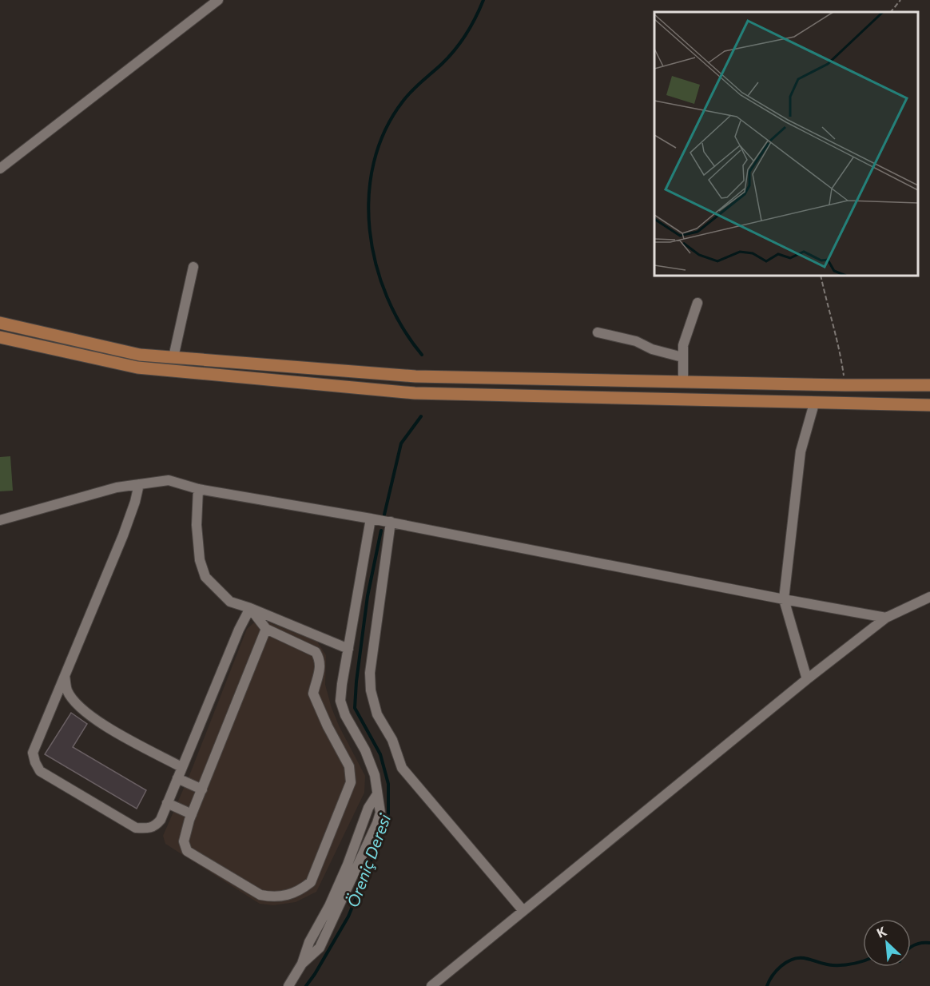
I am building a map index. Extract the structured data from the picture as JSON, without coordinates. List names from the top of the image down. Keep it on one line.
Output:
{"water":["Öreniç Deresi"],"north":"top left"}
